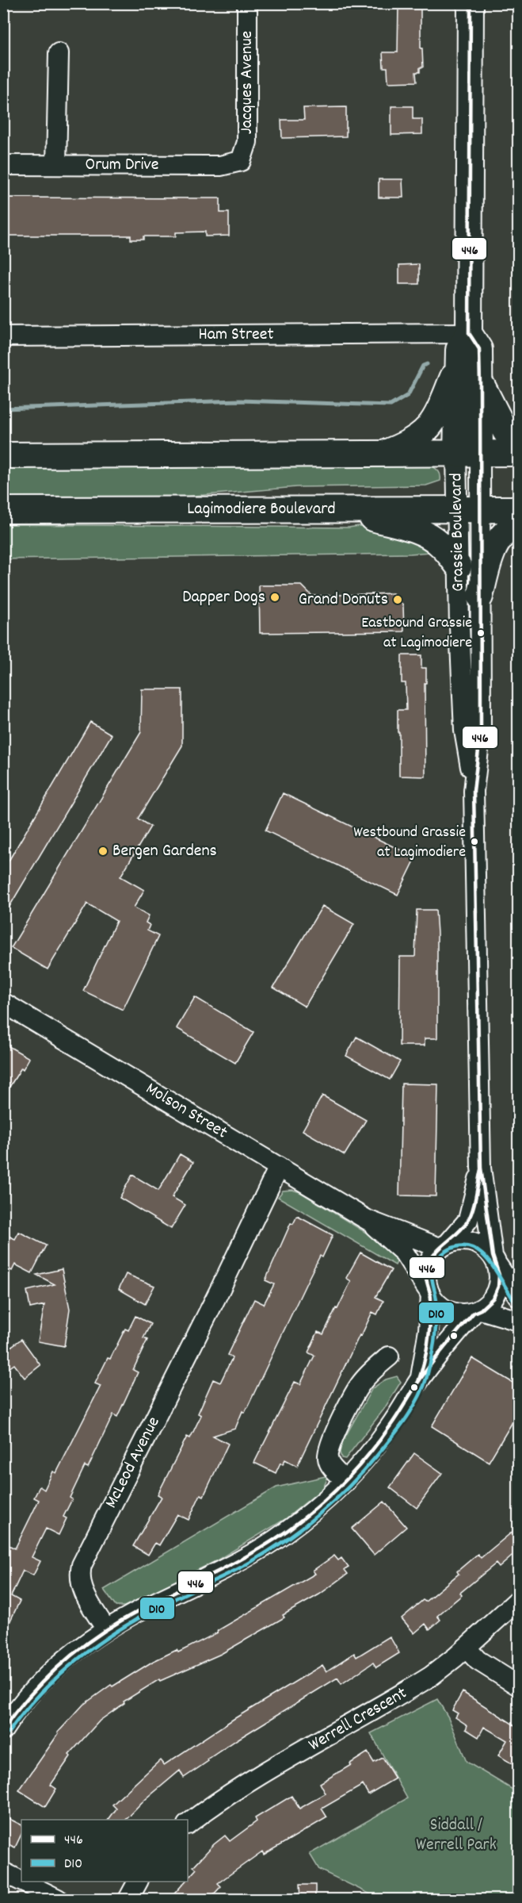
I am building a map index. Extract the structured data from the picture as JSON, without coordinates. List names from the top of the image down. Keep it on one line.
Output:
{"streets":{"main road":["Lagimodiere Boulevard","Grassie Boulevard"],"street":["Jacques Avenue","Orum Drive","Ham Street","Molson Street","McLeod Avenue","Werrell Crescent"]},"crossings":[["Jacques Avenue","Orum Drive"],["Ham Street","Grassie Boulevard"],["Lagimodiere Boulevard","Grassie Boulevard"],["Grassie Boulevard","Molson Street"],["Molson Street","McLeod Avenue"]],"parks":["Siddall / Werrell Park"],"places":["Dapper Dogs","Grand Donuts","Eastbound Grassie at Lagimodiere","Westbound Grassie at Lagimodiere","Bergen Gardens"],"lines":["transit line 446","transit line D10"],"legend":["446","D10"]}
